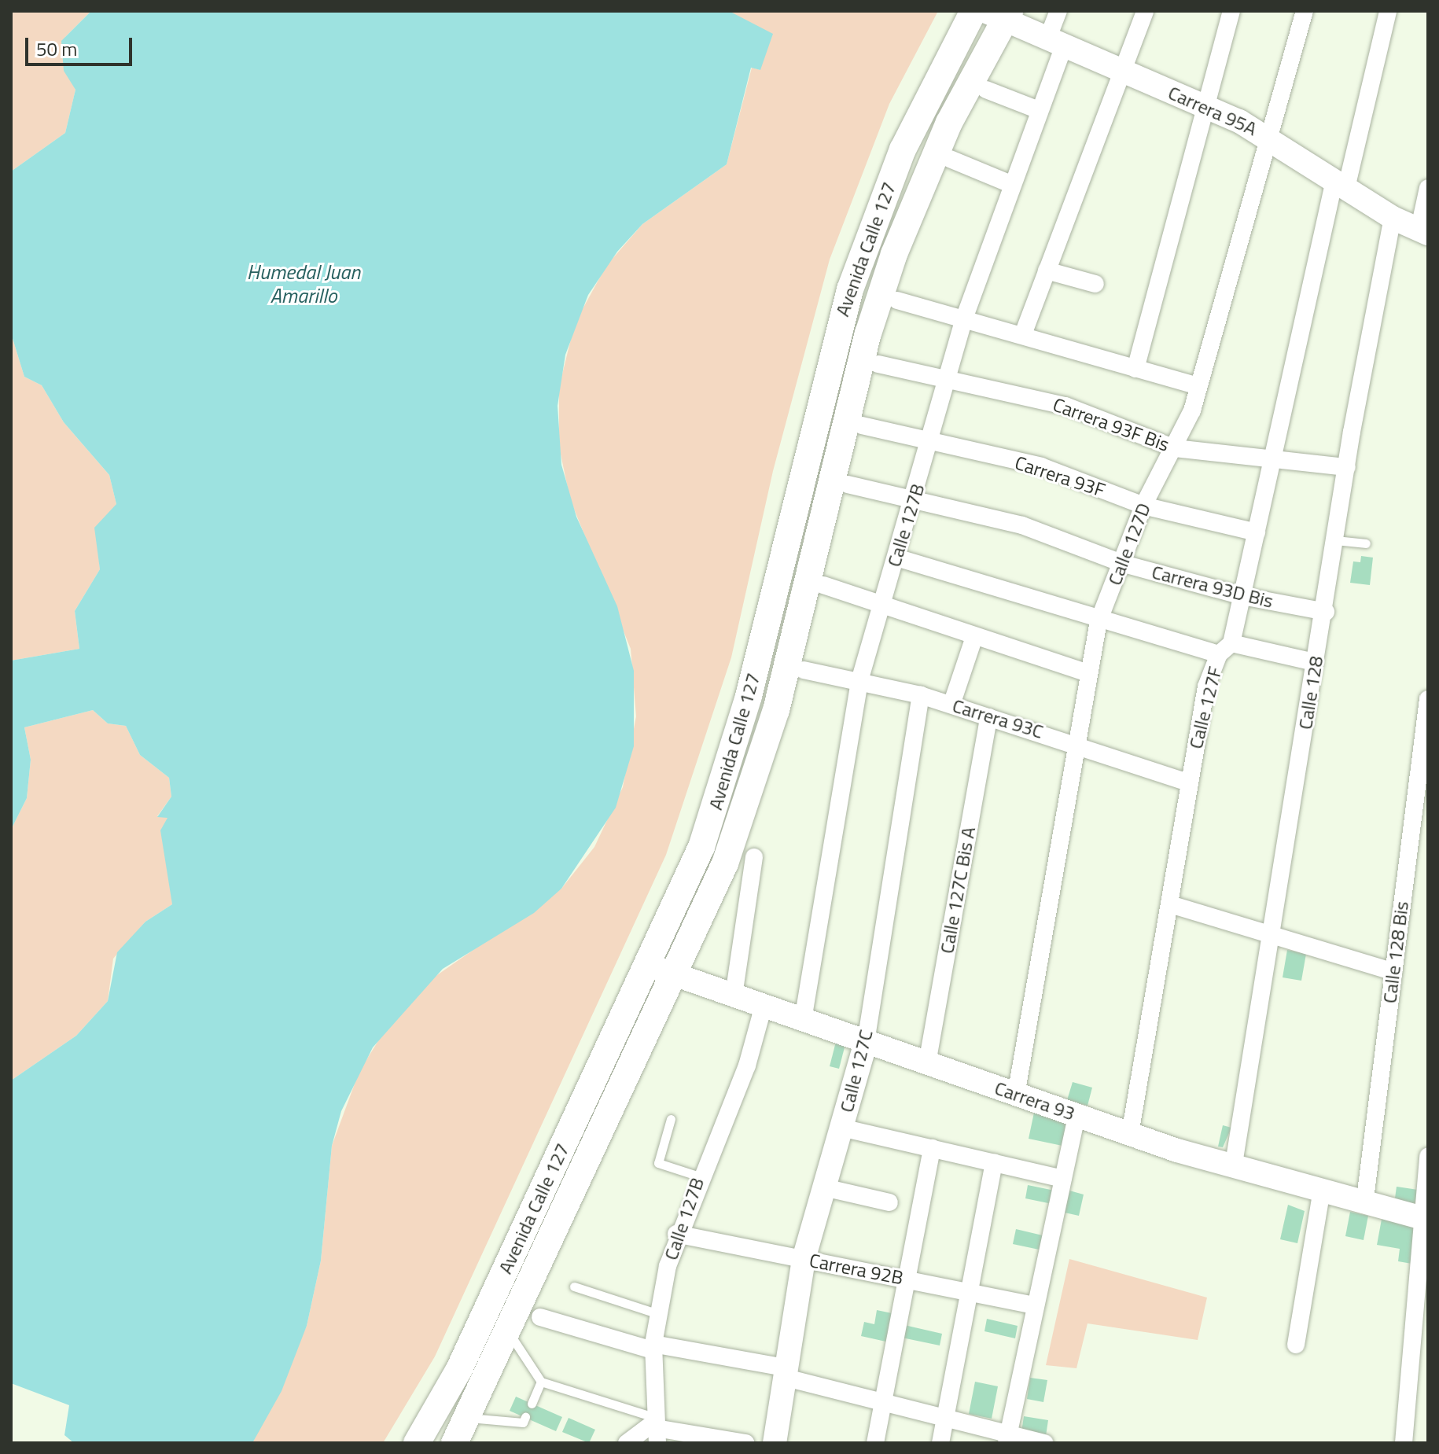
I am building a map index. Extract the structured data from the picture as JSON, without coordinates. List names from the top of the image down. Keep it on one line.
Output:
{"streets":{"main road":["Avenida Calle 127"],"street":["Carrera 95A","Carrera 93F Bis","Carrera 93F","Calle 127B","Calle 127D","Carrera 93D Bis","Calle 128","Calle 127F","Carrera 93C","Calle 127C Bis A","Calle 128 Bis","Calle 127C","Carrera 93","Carrera 92B"]},"crossings":[["Carrera 95A","Avenida Calle 127"],["Carrera 95A","Calle 127B"],["Carrera 95A","Calle 127D"],["Carrera 95A","Calle 128"],["Carrera 95A","Calle 127F"],["Avenida Calle 127","Carrera 93"],["Carrera 93F Bis","Calle 127B"],["Carrera 93F Bis","Calle 127D"],["Carrera 93F Bis","Calle 128"],["Carrera 93F Bis","Calle 127F"],["Carrera 93F","Calle 127B"],["Carrera 93F","Calle 127D"],["Carrera 93F","Calle 127F"],["Calle 127B","Carrera 93D Bis"],["Calle 127B","Carrera 93C"],["Calle 127B","Carrera 93"],["Calle 127B","Carrera 92B"],["Calle 127D","Carrera 93D Bis"],["Calle 127D","Carrera 93C"],["Calle 127D","Carrera 93"],["Carrera 93D Bis","Calle 128"],["Carrera 93D Bis","Calle 127F"],["Calle 128","Carrera 93"],["Calle 127F","Carrera 93C"],["Calle 127F","Carrera 93"],["Carrera 93C","Calle 127C Bis A"],["Carrera 93C","Calle 127C"],["Calle 127C Bis A","Carrera 93"],["Calle 128 Bis","Carrera 93"],["Calle 127C","Carrera 93"],["Calle 127C","Carrera 92B"]],"water":["Humedal Juan Amarillo"],"scale_bar":"50 m"}
